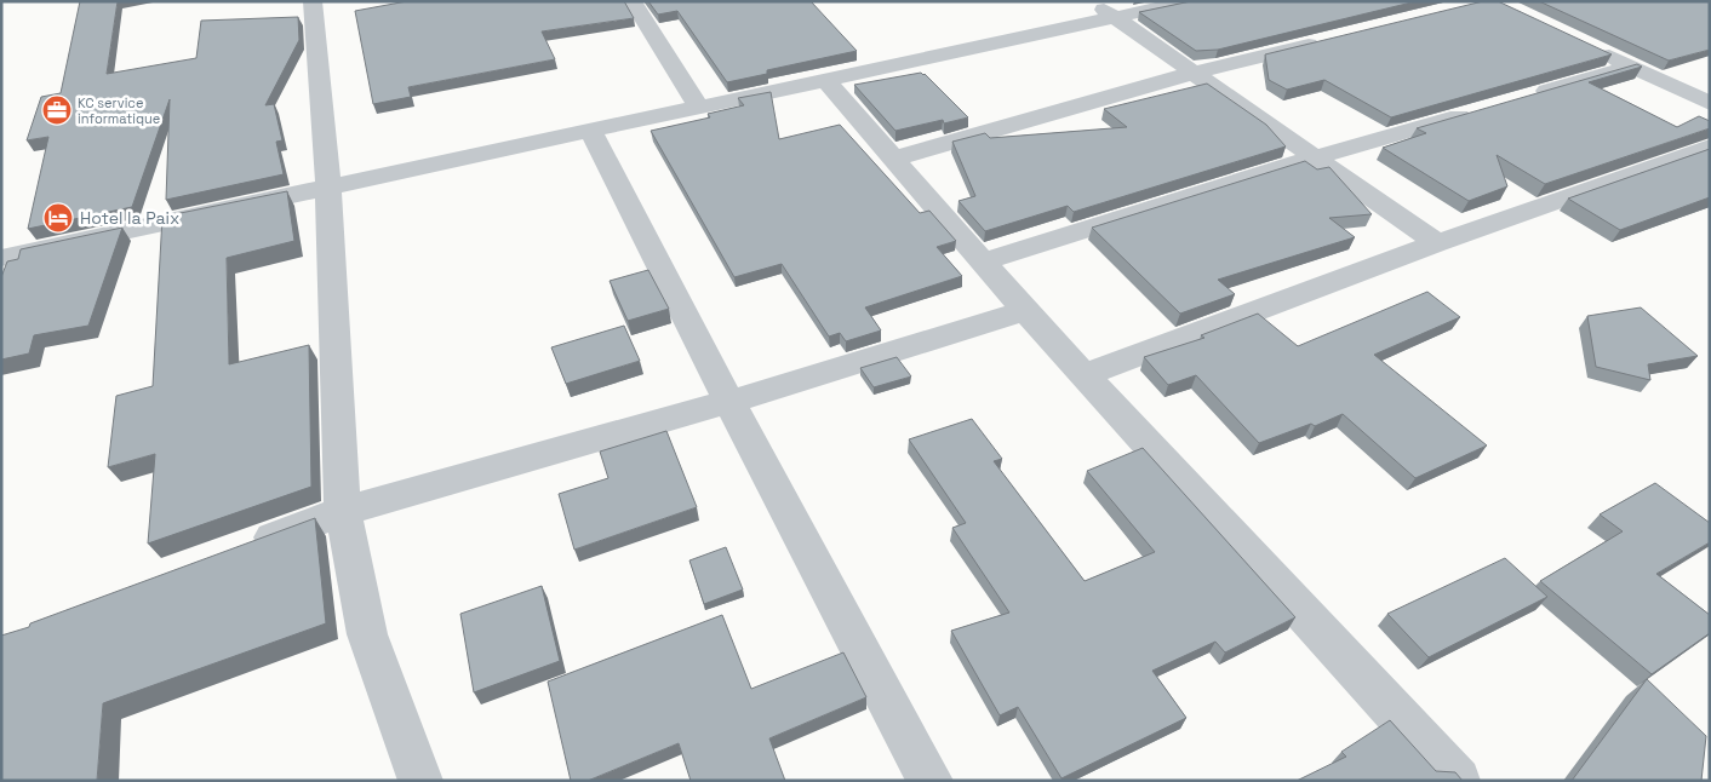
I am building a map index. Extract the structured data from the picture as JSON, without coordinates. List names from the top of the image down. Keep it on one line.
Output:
{"places":{"office":["KC service informatique"],"hotel":["Hotel la Paix"]}}
